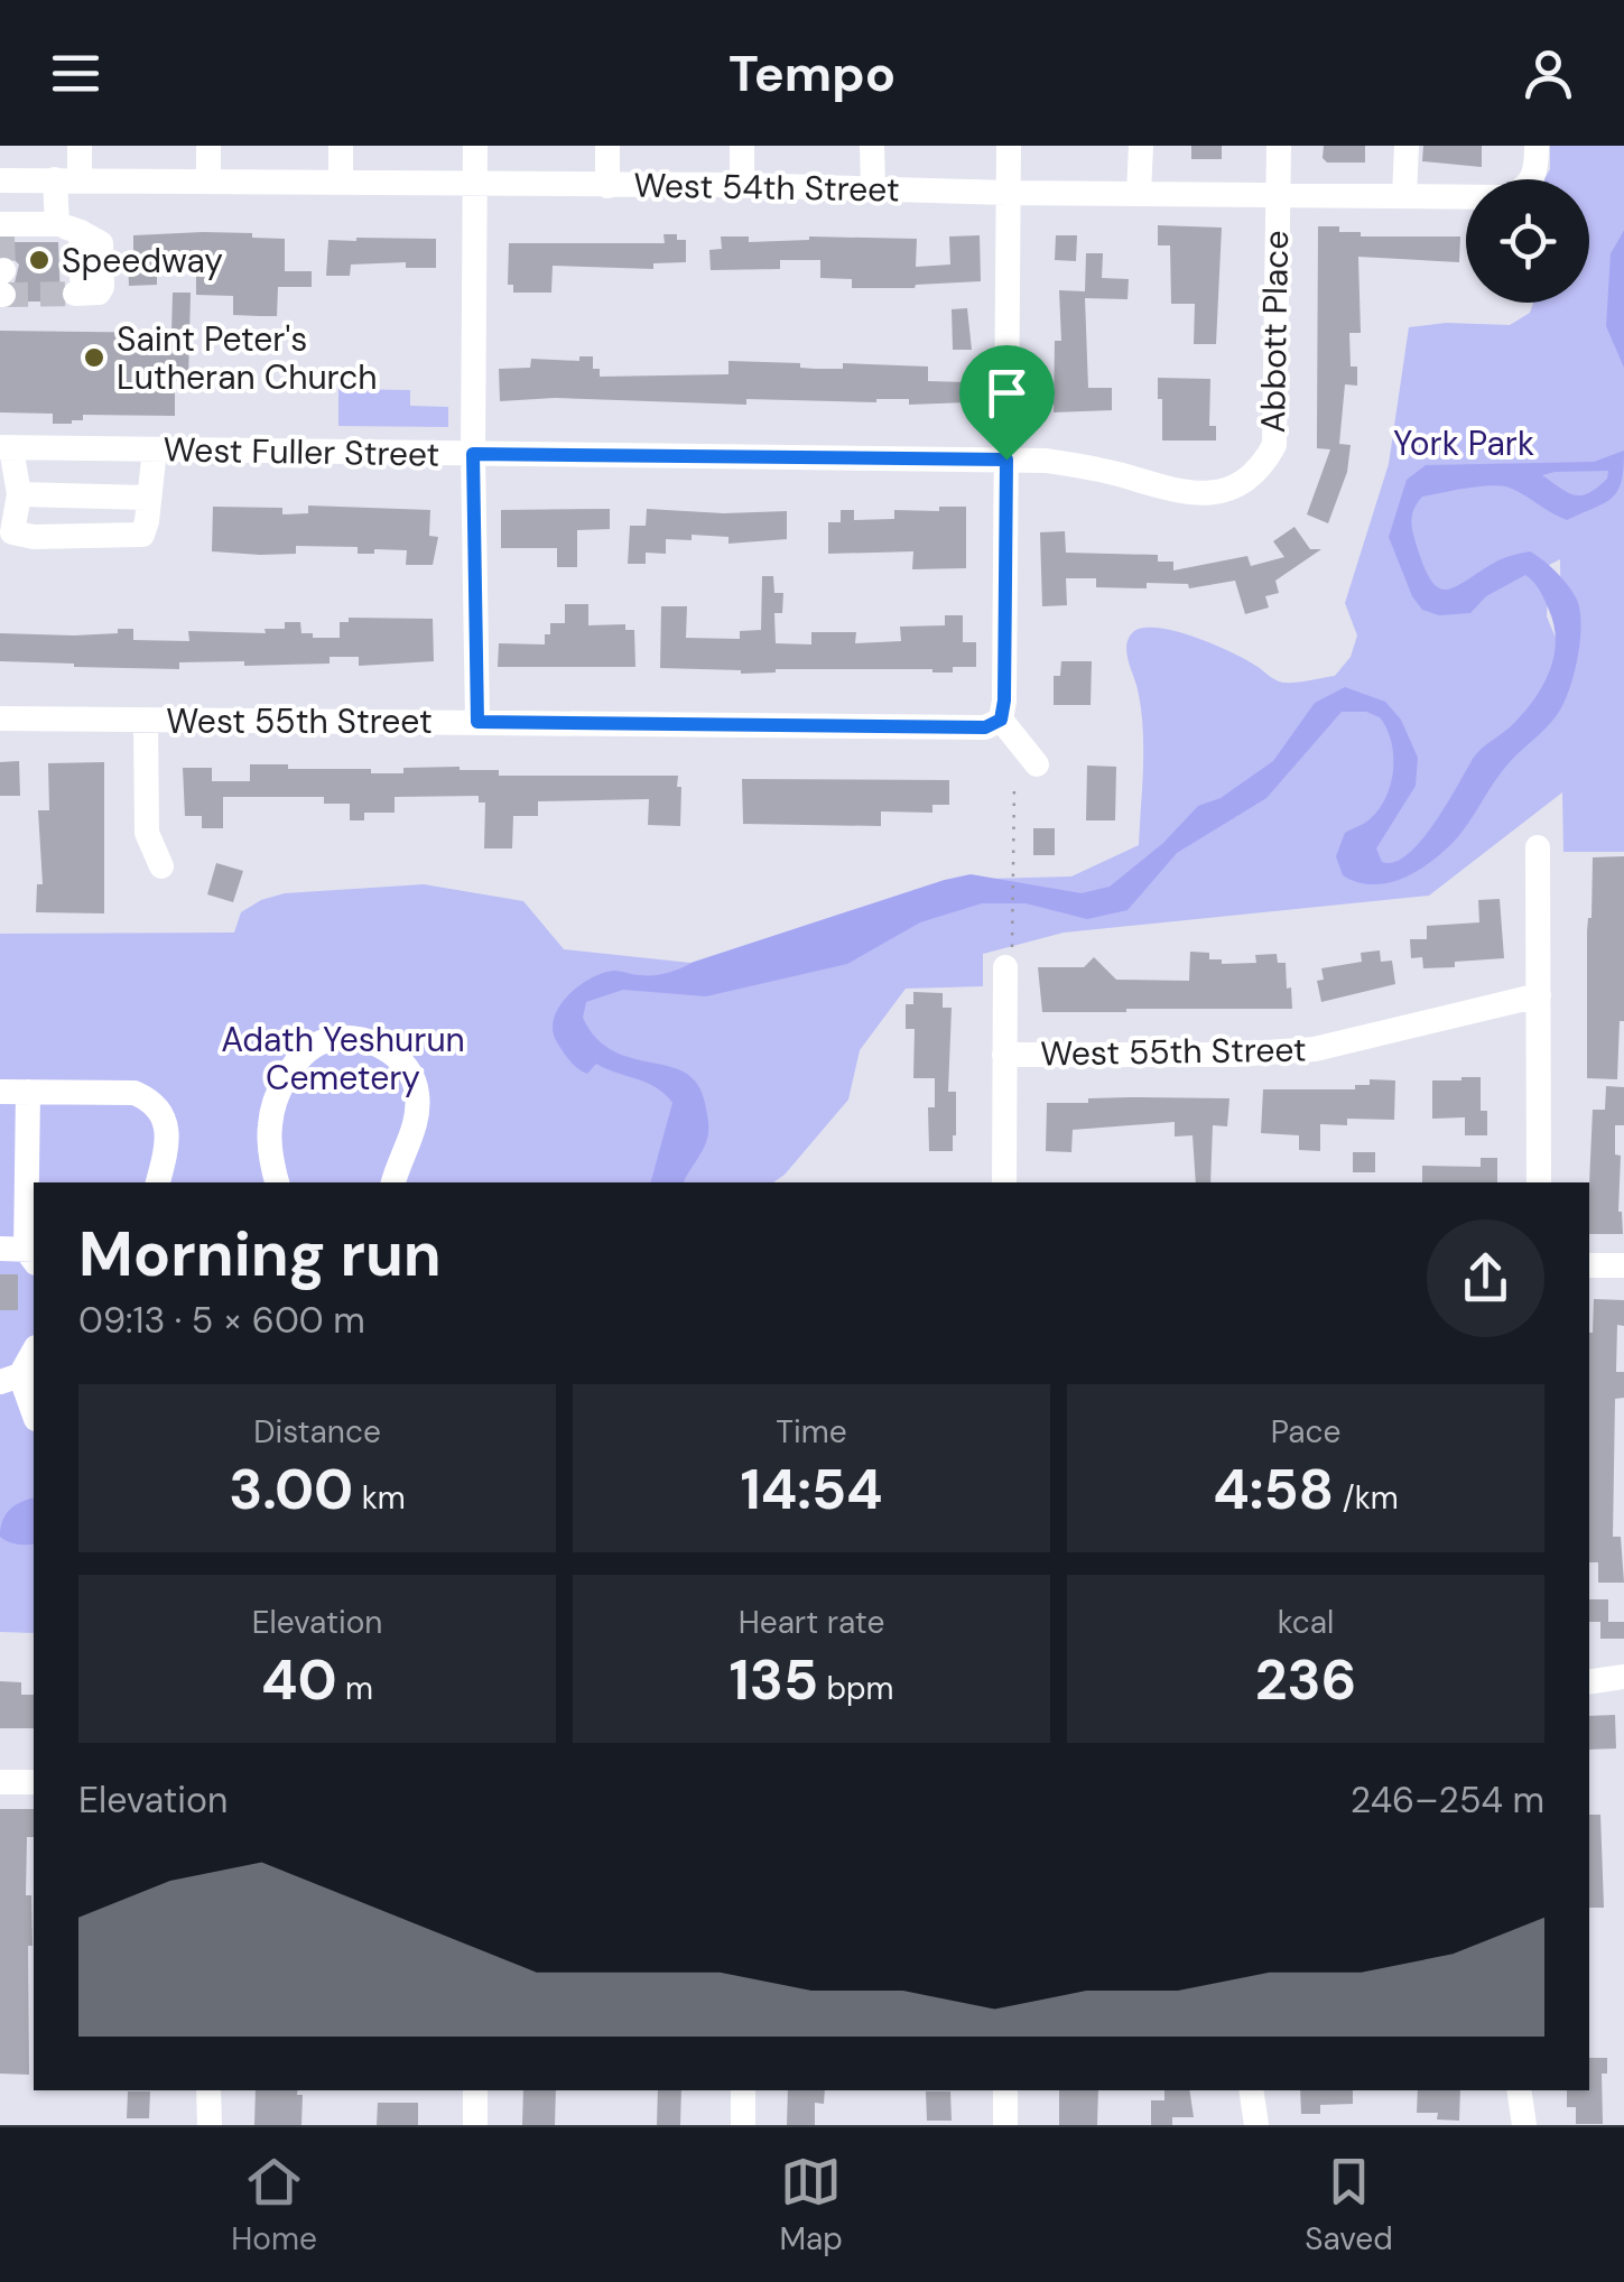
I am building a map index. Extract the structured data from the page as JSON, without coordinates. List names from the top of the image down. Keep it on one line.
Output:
{"streets":{"street":["West 54th Street","Abbott Place","West Fuller Street","West 55th Street"]},"crossings":[["West 54th Street","Abbott Place"],["Abbott Place","West Fuller Street"]],"parks":["York Park","Adath Yeshurun Cemetery"],"places":["Speedway","Saint Peter's Lutheran Church"],"page":{"header":"Tempo","heading":["Morning run","09:13 · 5 × 600 m"],"stats":[["Distance","3.00 km"],["Time","14:54"],["Pace","4:58 /km"],["Elevation","40 m"],["Heart rate","135 bpm"],["kcal","236"]],"chart":["Elevation","246–254 m"],"tabs":["Home","Map","Saved"]}}
